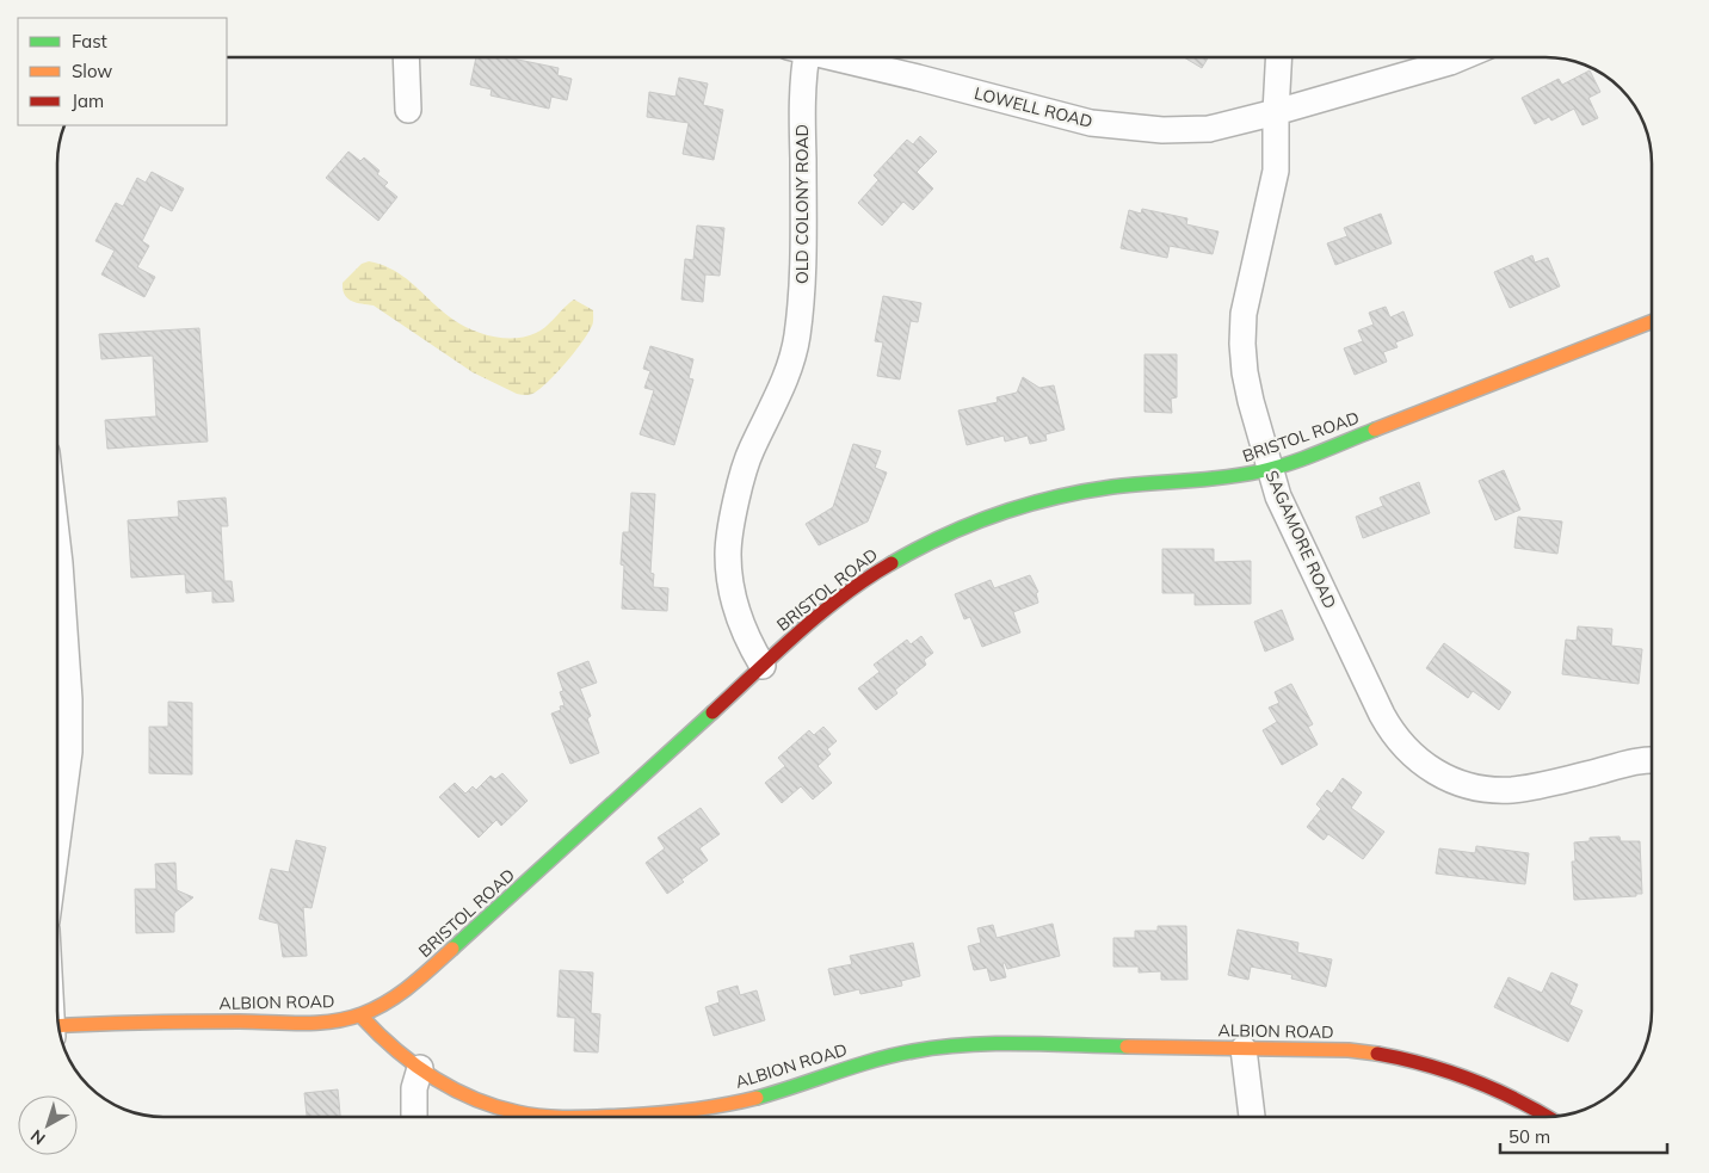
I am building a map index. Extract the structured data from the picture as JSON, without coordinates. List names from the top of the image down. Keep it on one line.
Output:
{"streets":{"street":["LOWELL ROAD","OLD COLONY ROAD","BRISTOL ROAD","SAGAMORE ROAD","ALBION ROAD"]},"crossings":[["LOWELL ROAD","SAGAMORE ROAD"],["OLD COLONY ROAD","BRISTOL ROAD"],["BRISTOL ROAD","SAGAMORE ROAD"],["BRISTOL ROAD","ALBION ROAD"]],"legend":["Fast","Slow","Jam"],"scale_bar":"50 m","north":"bottom left"}
